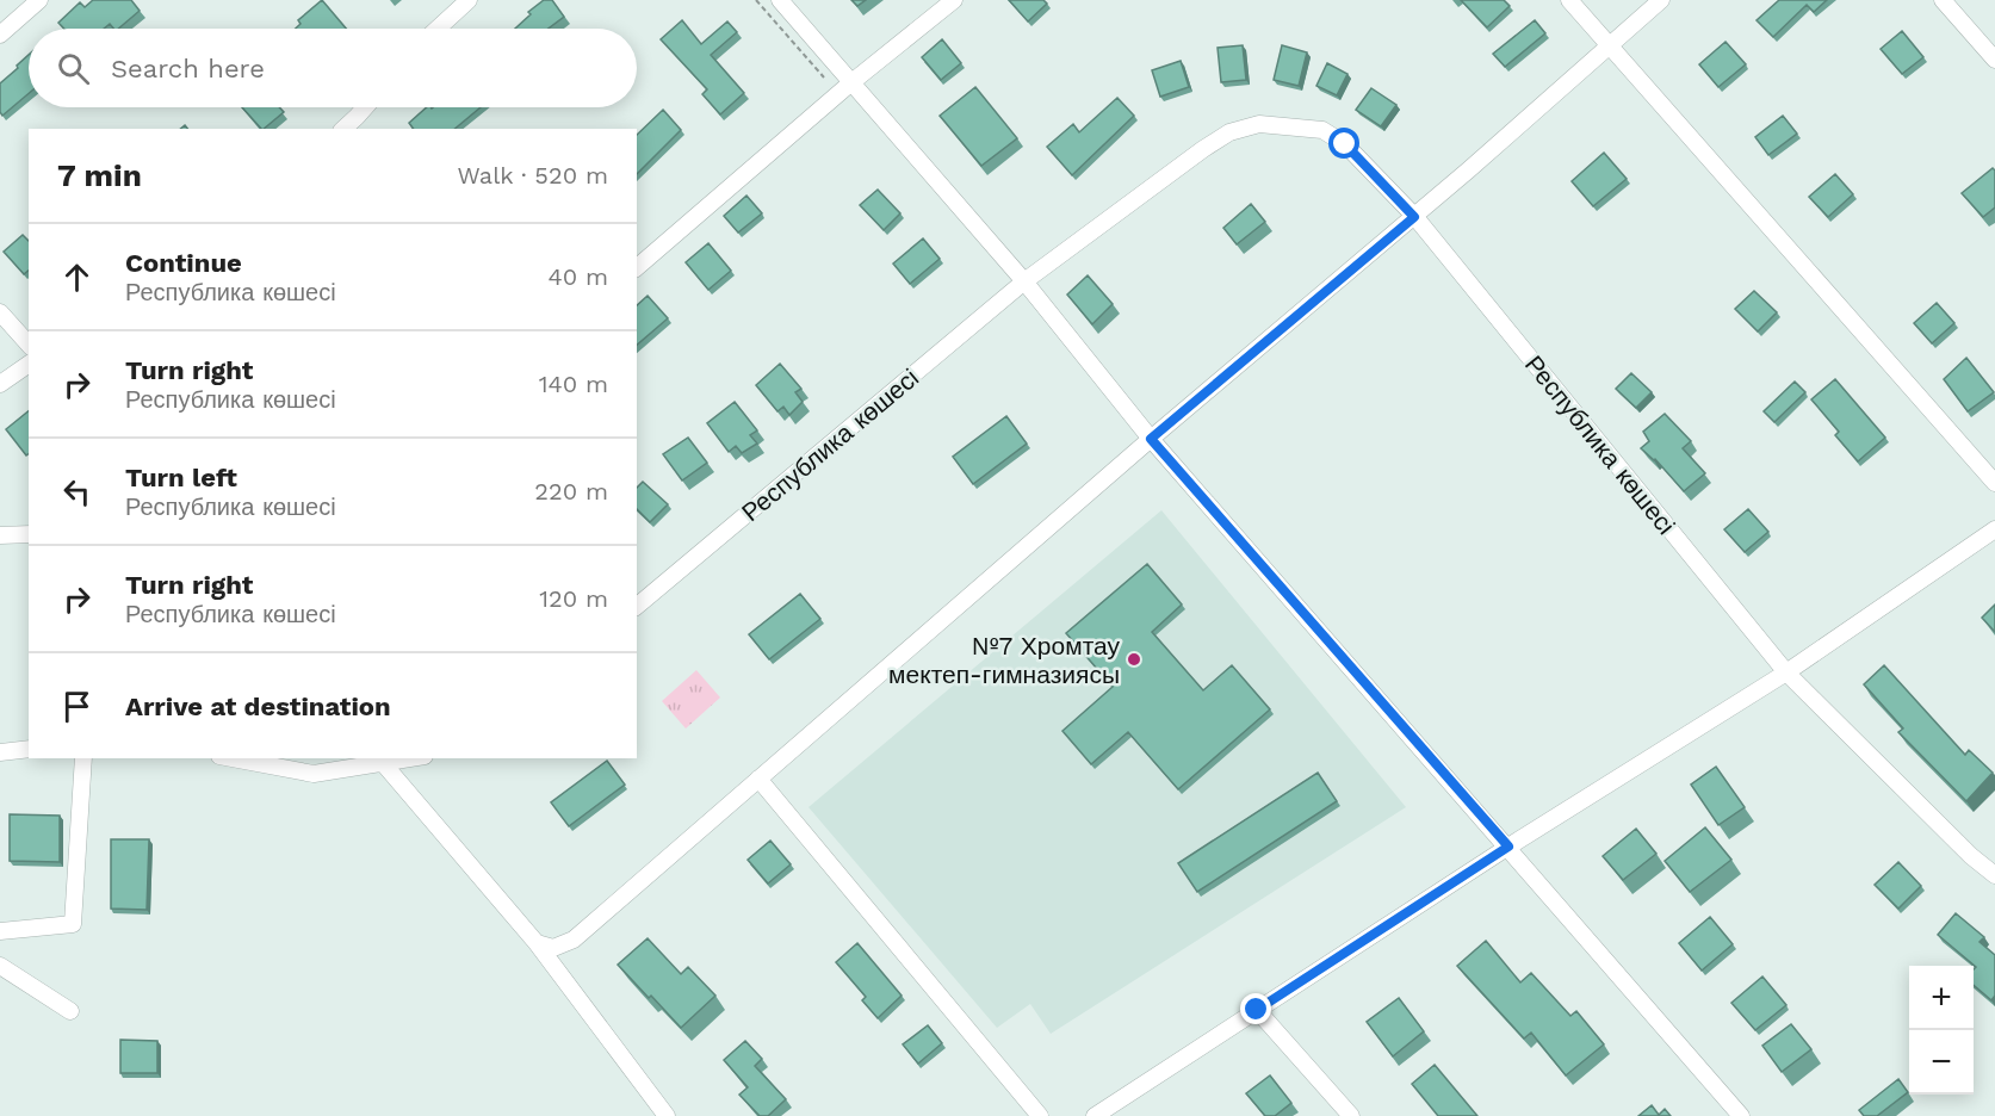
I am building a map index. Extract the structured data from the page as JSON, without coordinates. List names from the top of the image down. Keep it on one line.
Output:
{"streets":{"street":["Республика көшесі"]},"places":["№7 Хромтау мектеп-гимназиясы"],"page":{"search":"Search here","heading":["7 min","Walk · 520 m"],"list":[["Continue","Республика көшесі","40 m"],["Turn right","Республика көшесі","140 m"],["Turn left","Республика көшесі","220 m"],["Turn right","Республика көшесі","120 m"],"Arrive at destination"],"map_buttons":["+","−"]}}
